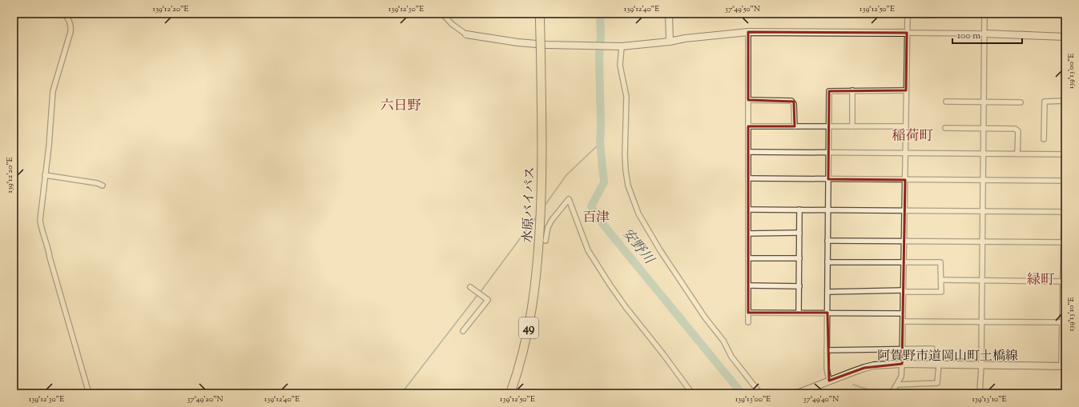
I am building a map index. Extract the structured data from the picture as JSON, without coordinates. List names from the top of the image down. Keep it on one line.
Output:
{"streets":{"highway":["水原バイパス","49"],"street":["阿賀野市道岡山町土橋線"]},"districts":["六日野","稲荷町","百津","緑町"],"water":["安野川"],"scale_bar":"100 m","coordinates":["139°12'20\"E","139°12'30\"E","139°12'40\"E","37°49'50\"N","139°12'50\"E","139°13'00\"E","139°13'10\"E","37°49'20\"N","37°49'40\"N"]}
